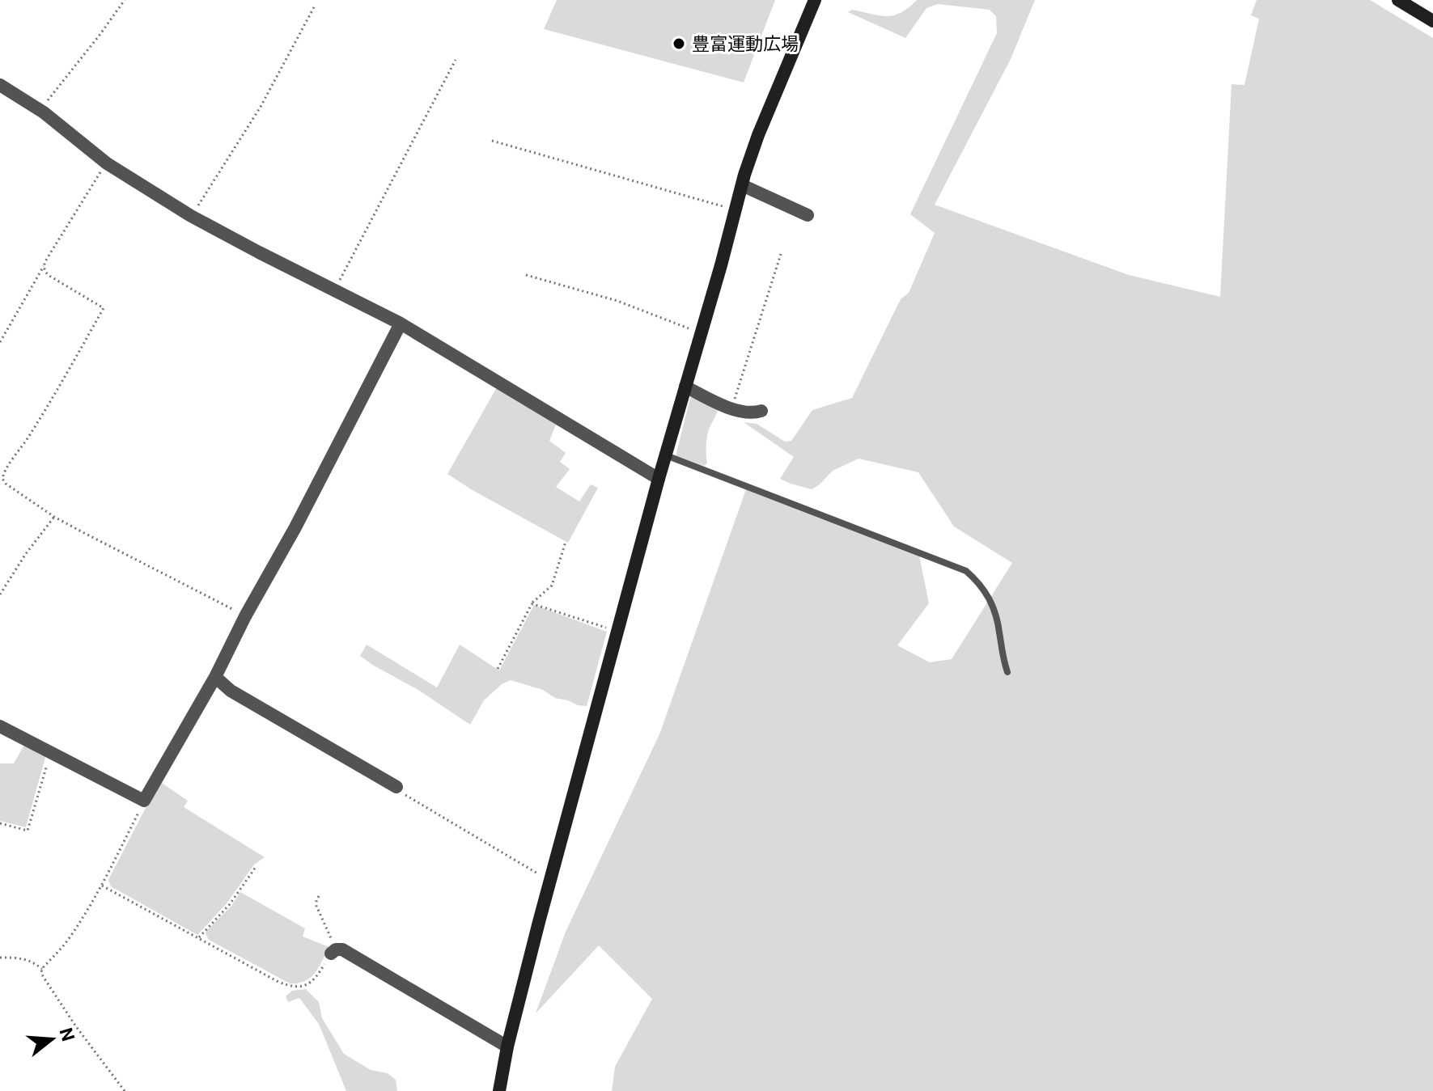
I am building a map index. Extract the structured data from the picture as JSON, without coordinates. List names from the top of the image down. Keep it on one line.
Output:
{"places":["豊富運動広場"],"north":"right"}
